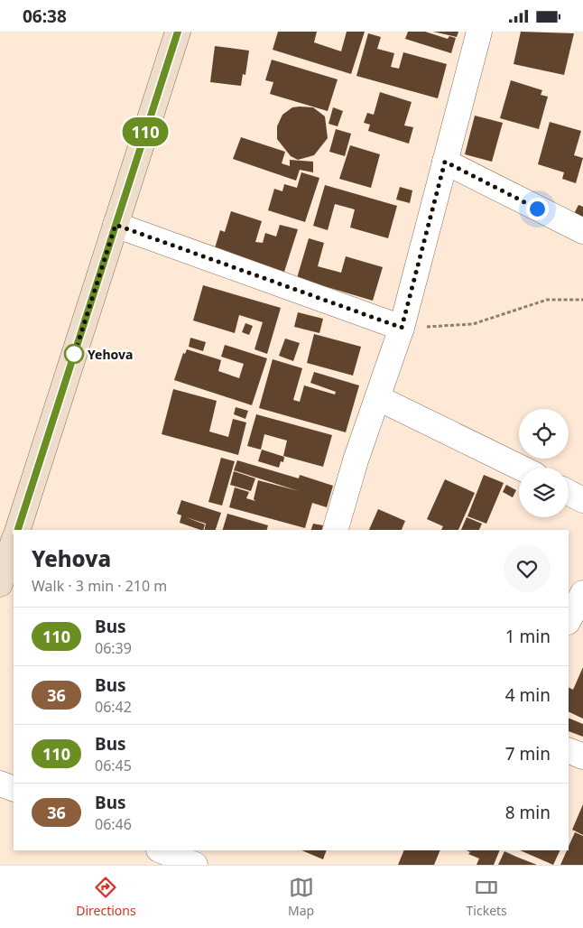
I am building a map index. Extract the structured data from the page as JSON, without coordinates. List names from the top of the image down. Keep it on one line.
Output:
{"places":["Yehova"],"lines":["bus line 110"],"page":{"status":"06:38","on_map":"110","heading":["Yehova","Walk · 3 min · 210 m"],"list":[{"mark":"110","name":"Bus","note":"06:39","value":"1 min"},{"mark":"36","name":"Bus","note":"06:42","value":"4 min"},{"mark":"110","name":"Bus","note":"06:45","value":"7 min"},{"mark":"36","name":"Bus","note":"06:46","value":"8 min"}],"tabs":["Directions","Map","Tickets"]}}
